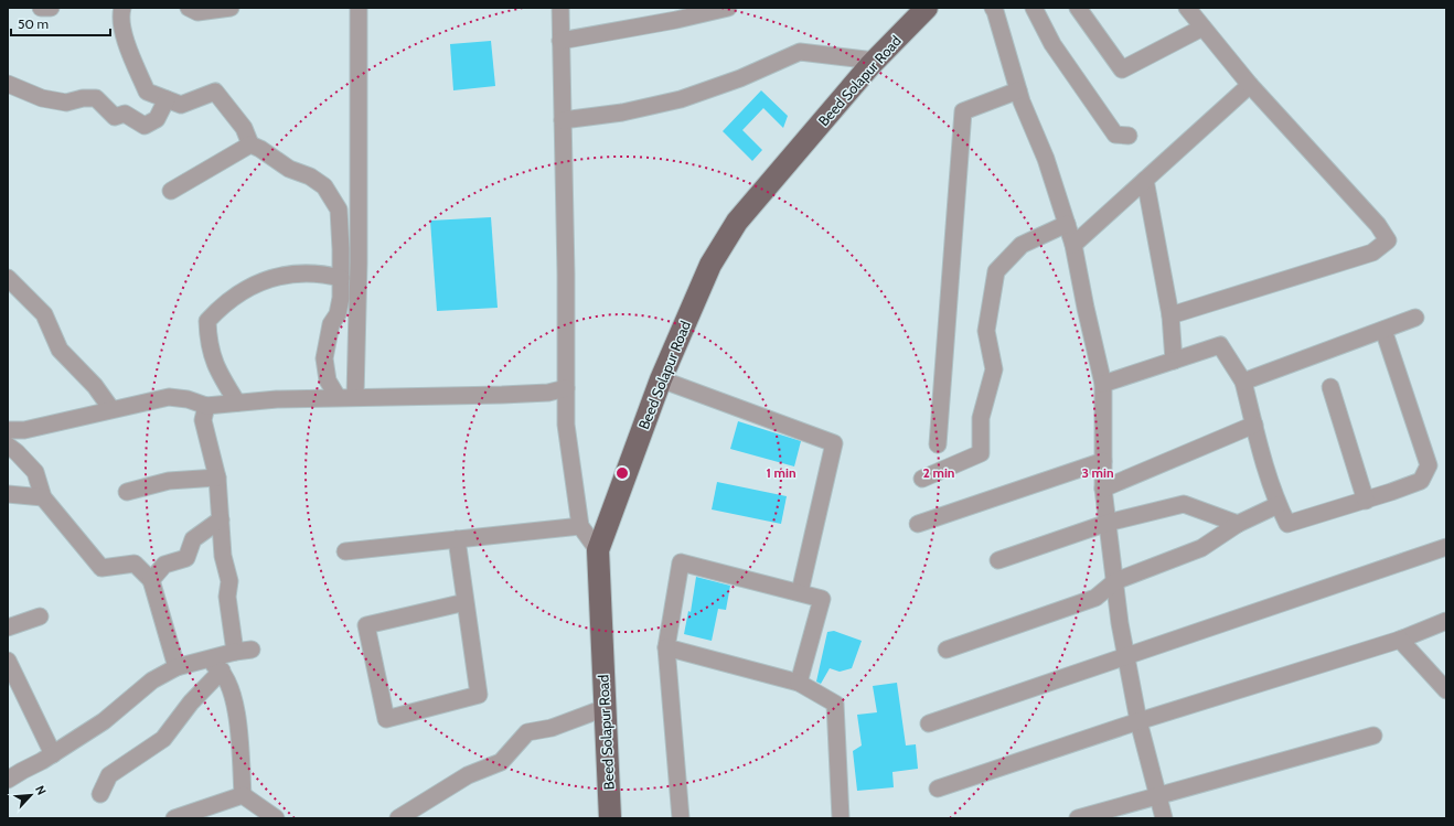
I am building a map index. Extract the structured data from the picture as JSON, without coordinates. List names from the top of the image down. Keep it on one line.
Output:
{"streets":{"main road":["Beed Solapur Road"]},"scale_bar":"50 m","north":"top right","rings":["1 min","2 min","3 min"]}
